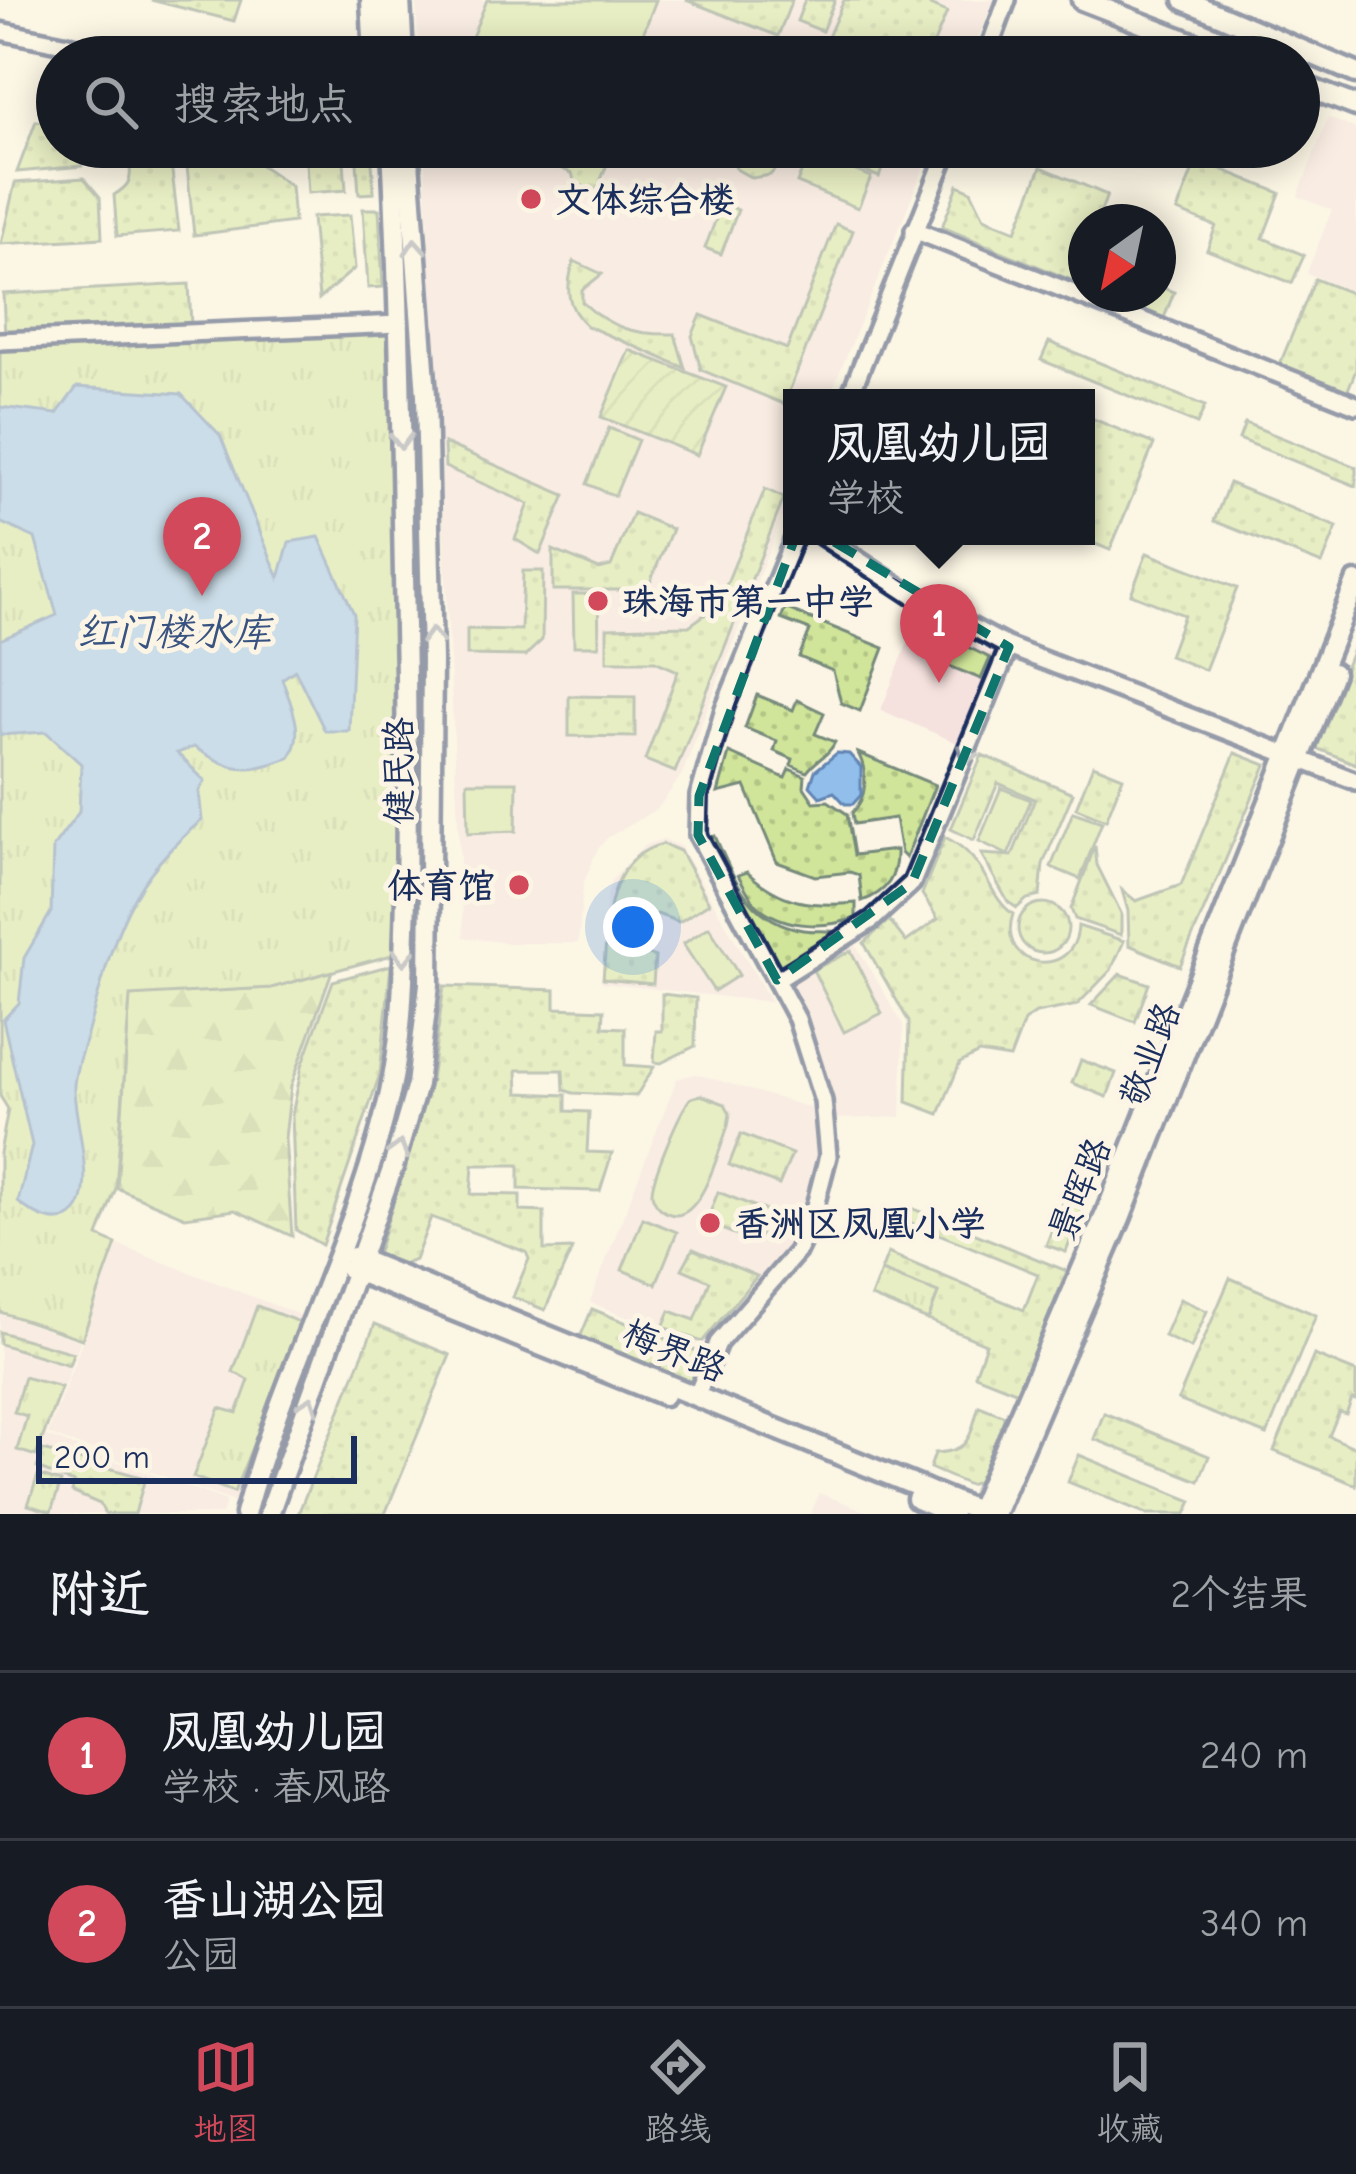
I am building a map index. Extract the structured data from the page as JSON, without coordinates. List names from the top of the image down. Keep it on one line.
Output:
{"streets":{"main road":["健民路","景晖路","梅界路"]},"crossings":[["健民路","梅界路"],["景晖路","梅界路"]],"water":["红门楼水库"],"places":["文体综合楼","珠海市第一中学","体育馆","香洲区凤凰小学"],"scale_bar":"200 m","north":"bottom left","page":{"search":"搜索地点","popup":["凤凰幼儿园","学校"],"pins":["2","1"],"scale":"200 m","heading":["附近","2个结果"],"list":[{"mark":"1","name":"凤凰幼儿园","note":"学校 · 春风路","value":"240 m"},{"mark":"2","name":"香山湖公园","note":"公园","value":"340 m"}],"nav":["地图","路线","收藏"]}}
